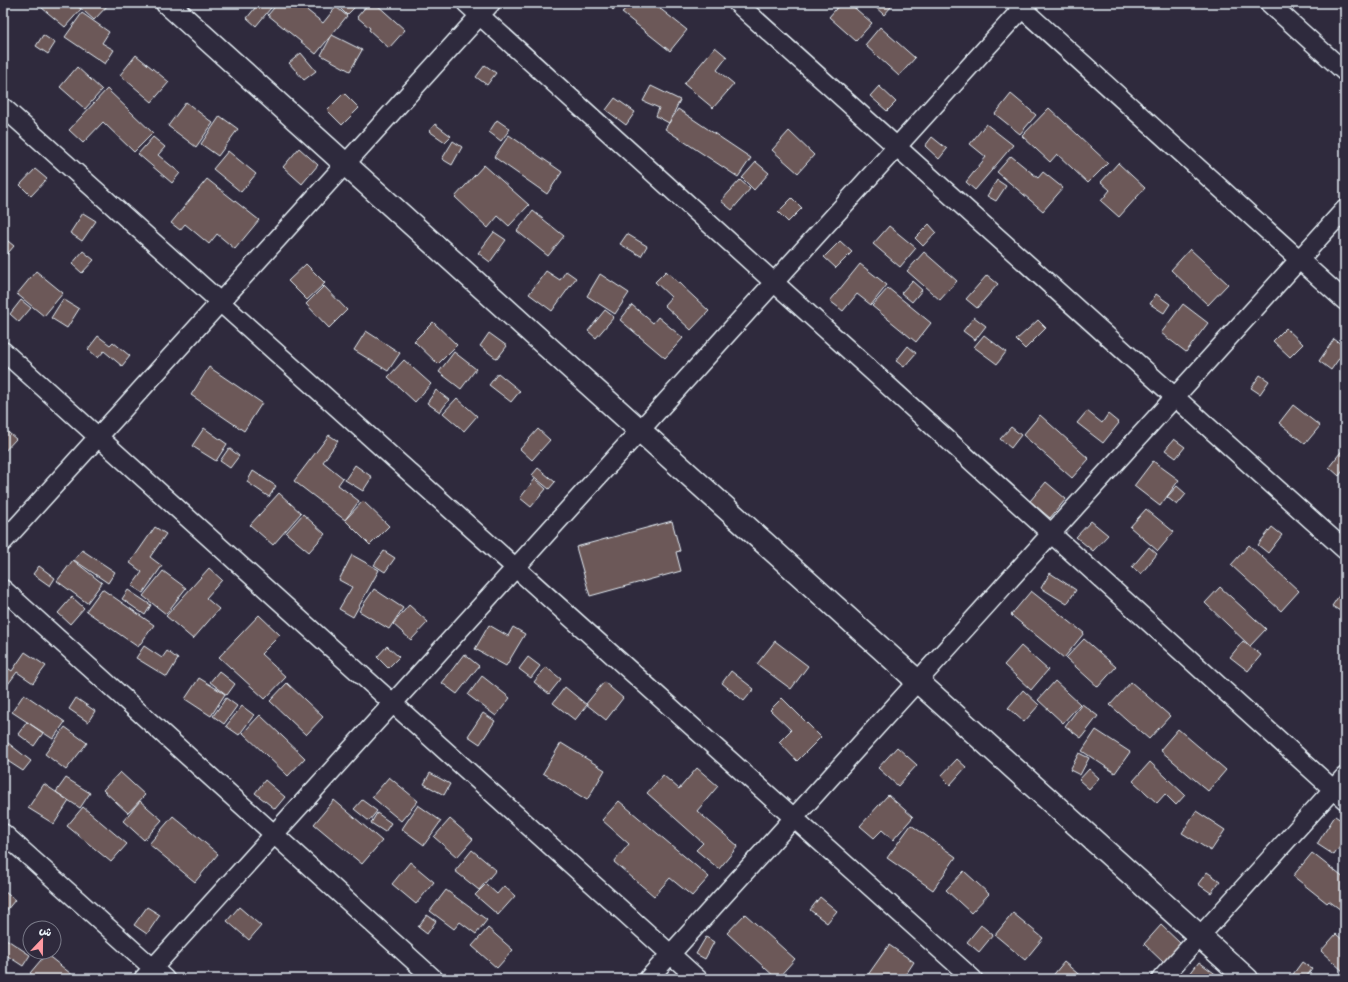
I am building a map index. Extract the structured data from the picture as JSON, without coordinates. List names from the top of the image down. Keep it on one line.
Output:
{"north":"top"}
